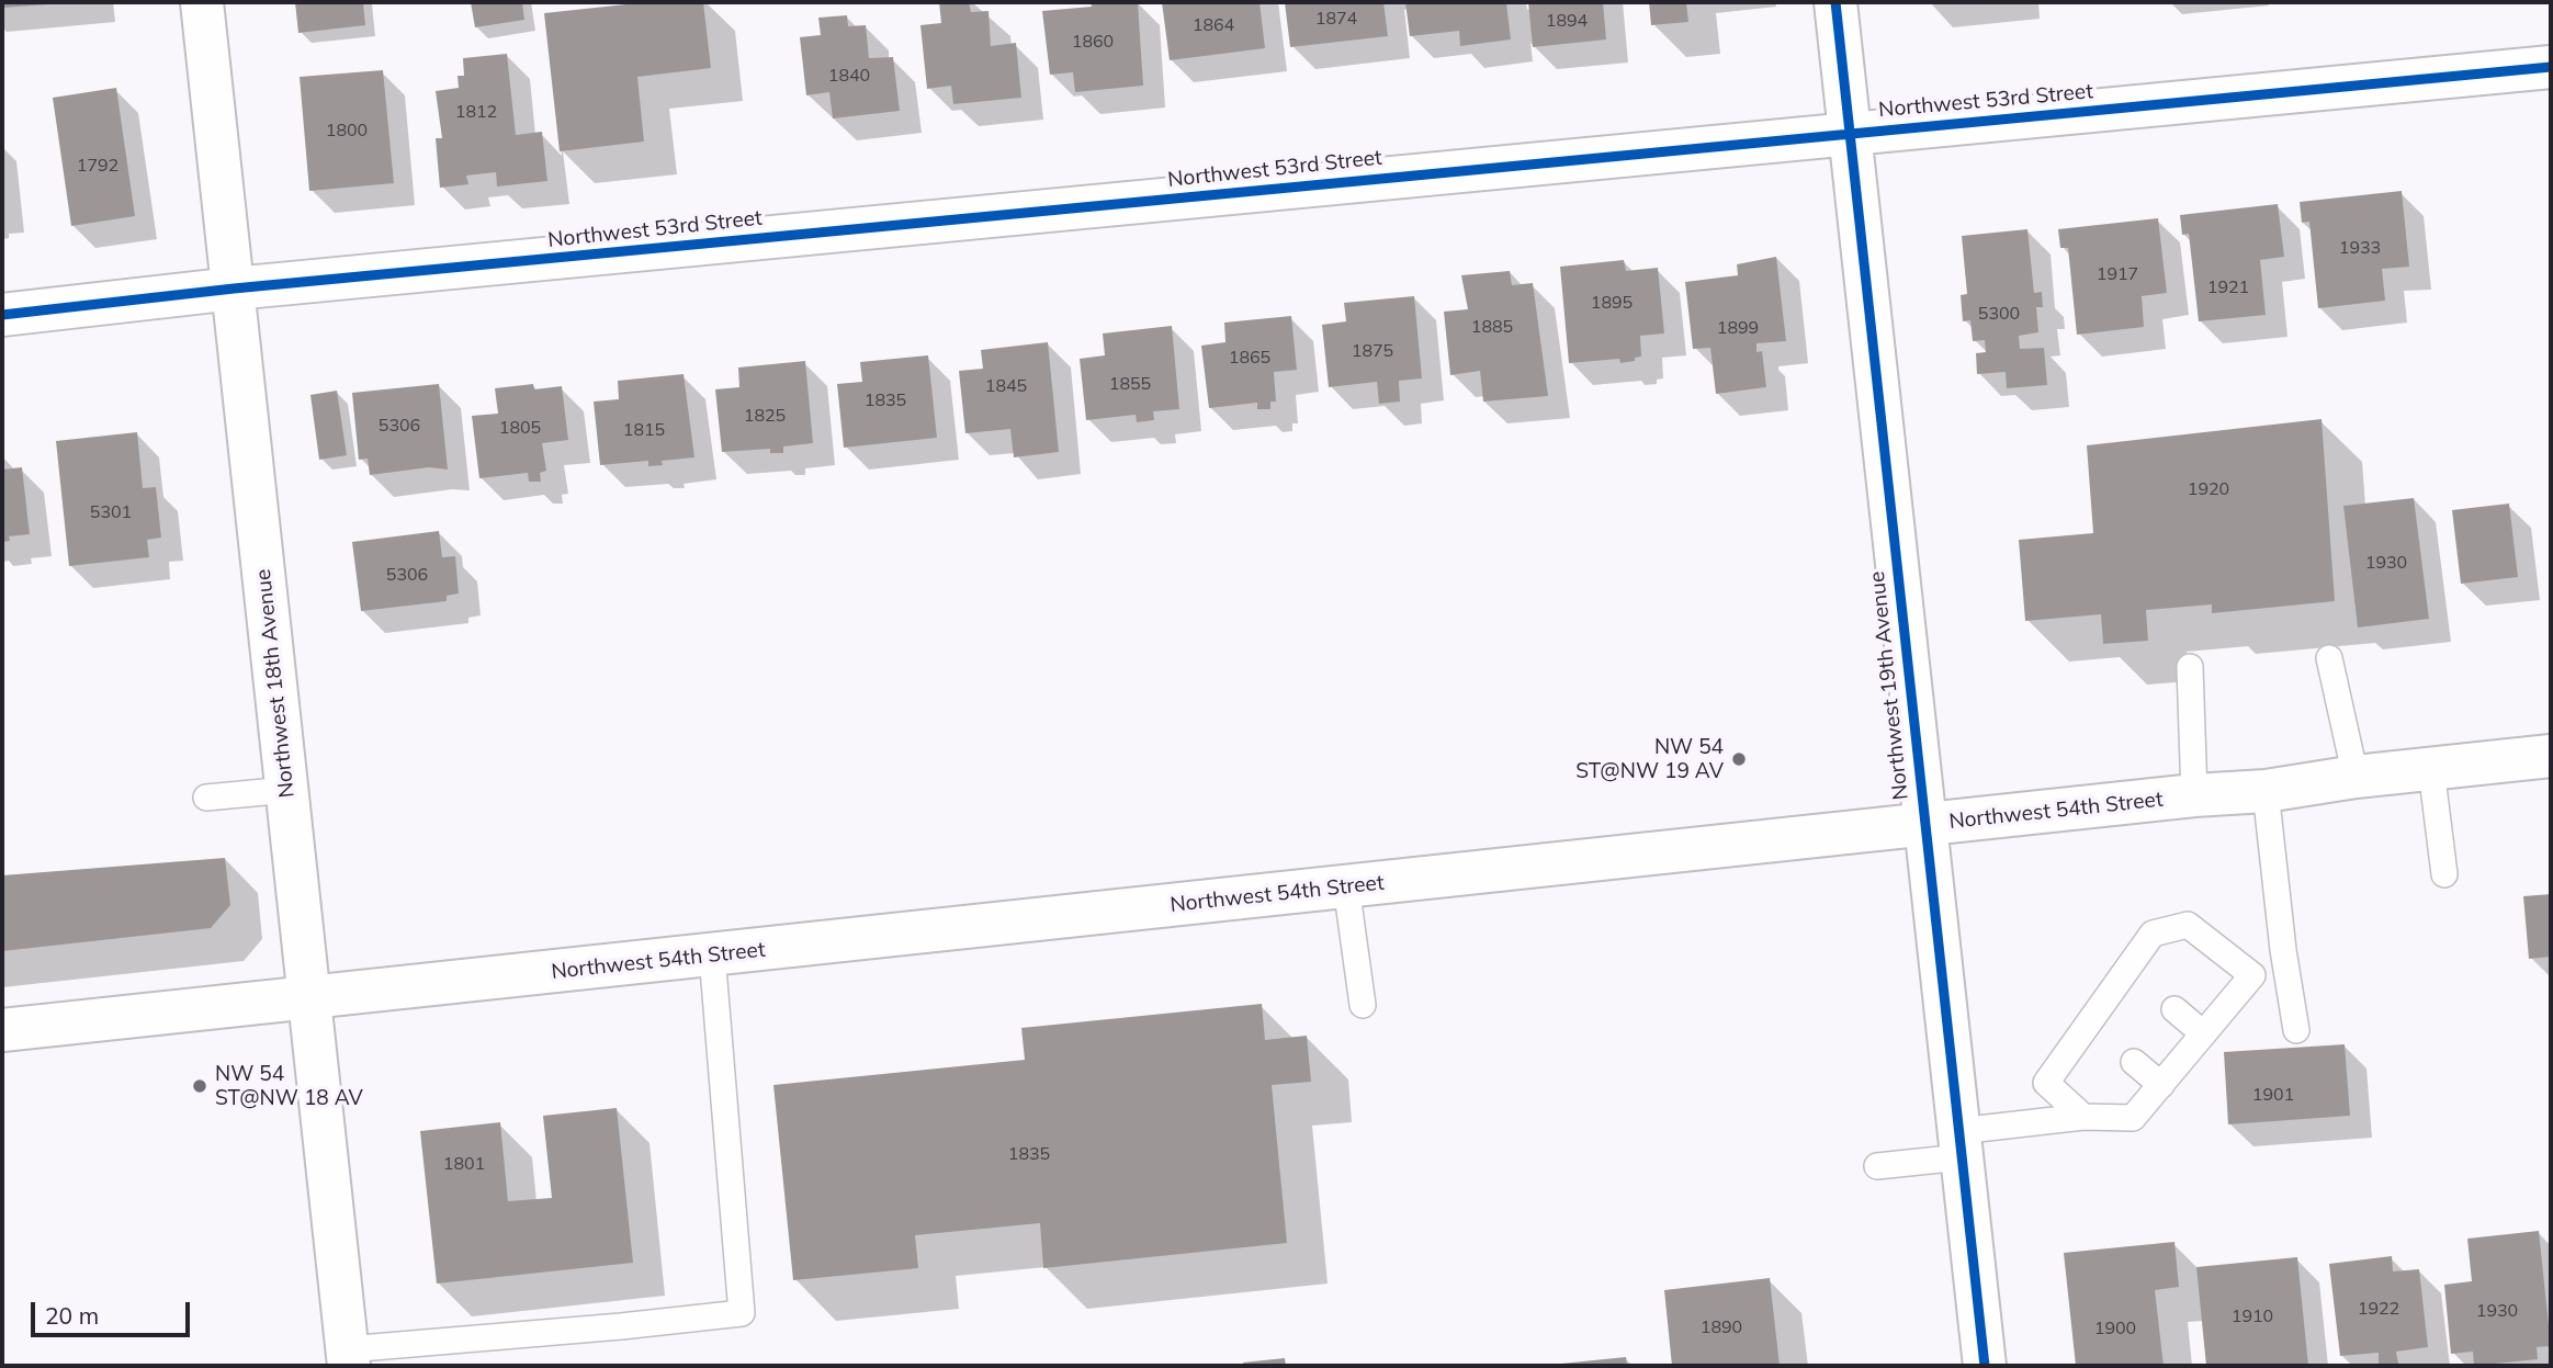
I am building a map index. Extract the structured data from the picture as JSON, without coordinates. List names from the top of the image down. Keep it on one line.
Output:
{"streets":{"street":["Northwest 53rd Street","Northwest 18th Avenue","Northwest 19th Avenue","Northwest 54th Street"]},"crossings":[["Northwest 53rd Street","Northwest 18th Avenue"],["Northwest 53rd Street","Northwest 19th Avenue"],["Northwest 18th Avenue","Northwest 54th Street"],["Northwest 19th Avenue","Northwest 54th Street"]],"places":["NW 54 ST@NW 19 AV","NW 54 ST@NW 18 AV"],"house_numbers":["1874","1894","1864","1860","1840","1812","1800","1792","1933","1917","1921","1895","5300","1885","1899","1875","1865","1855","1845","1835","1825","5306","1805","1815","1920","5301","1930","5306","1901","1835","1801","1922","1930","1910","1890","1900"],"scale_bar":"20 m"}
